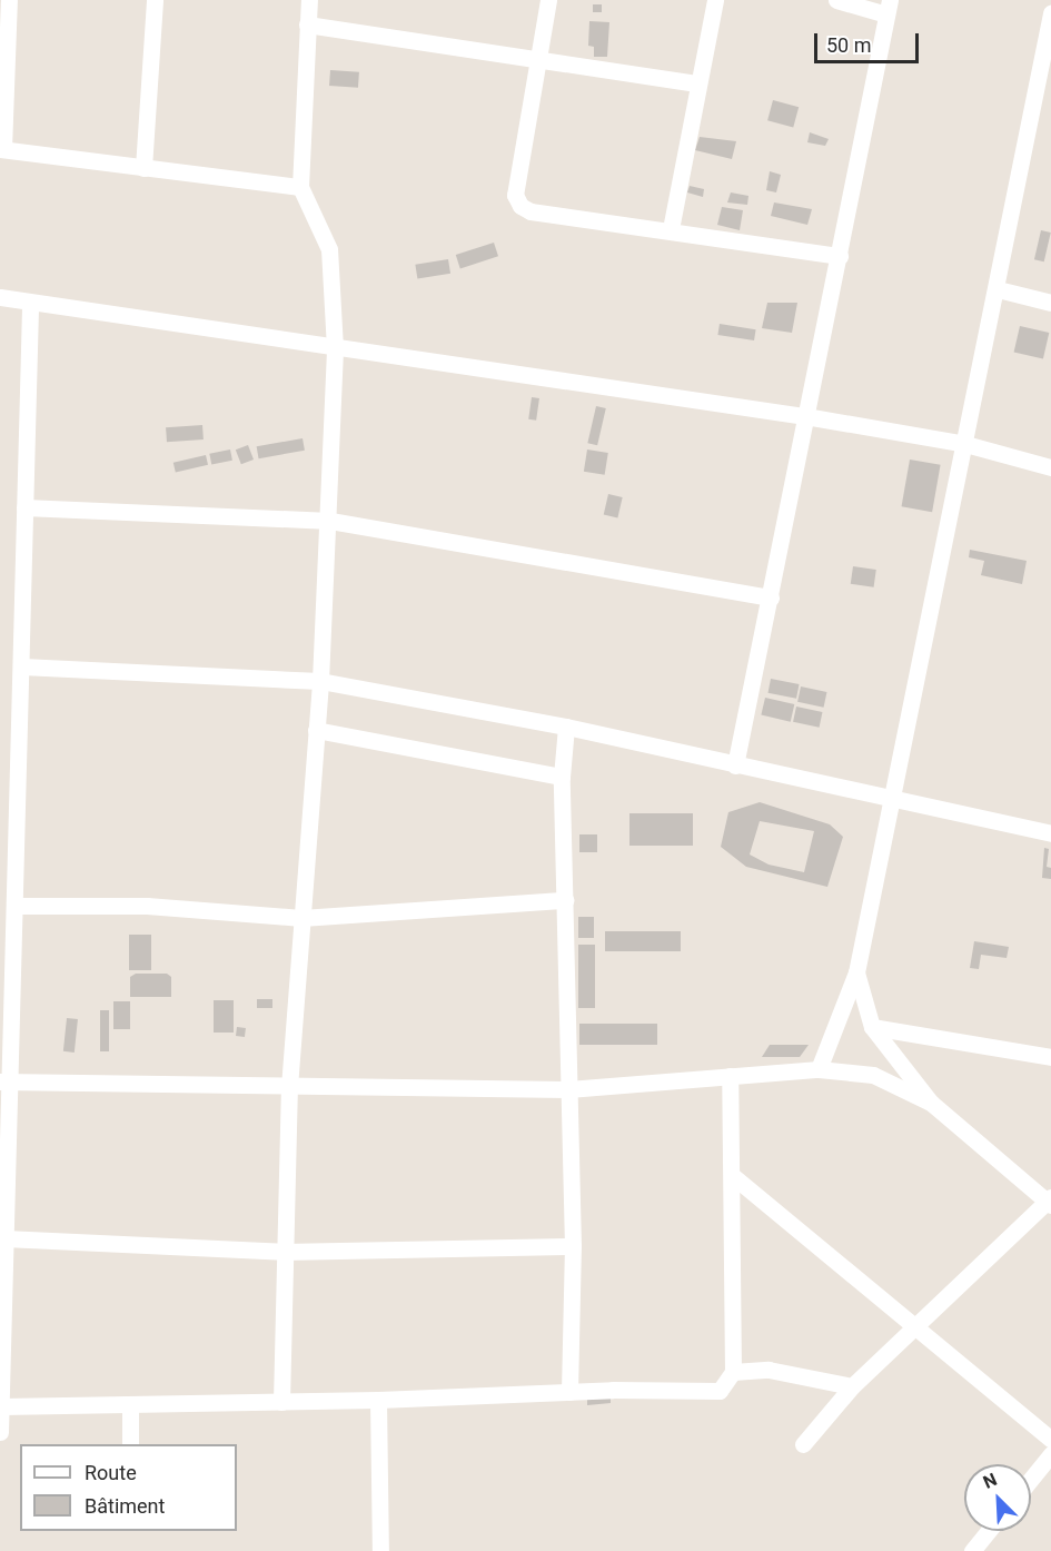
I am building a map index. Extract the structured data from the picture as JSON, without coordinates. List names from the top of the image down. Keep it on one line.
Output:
{"legend":["Route","Bâtiment"],"scale_bar":"50 m","north":"top left"}
